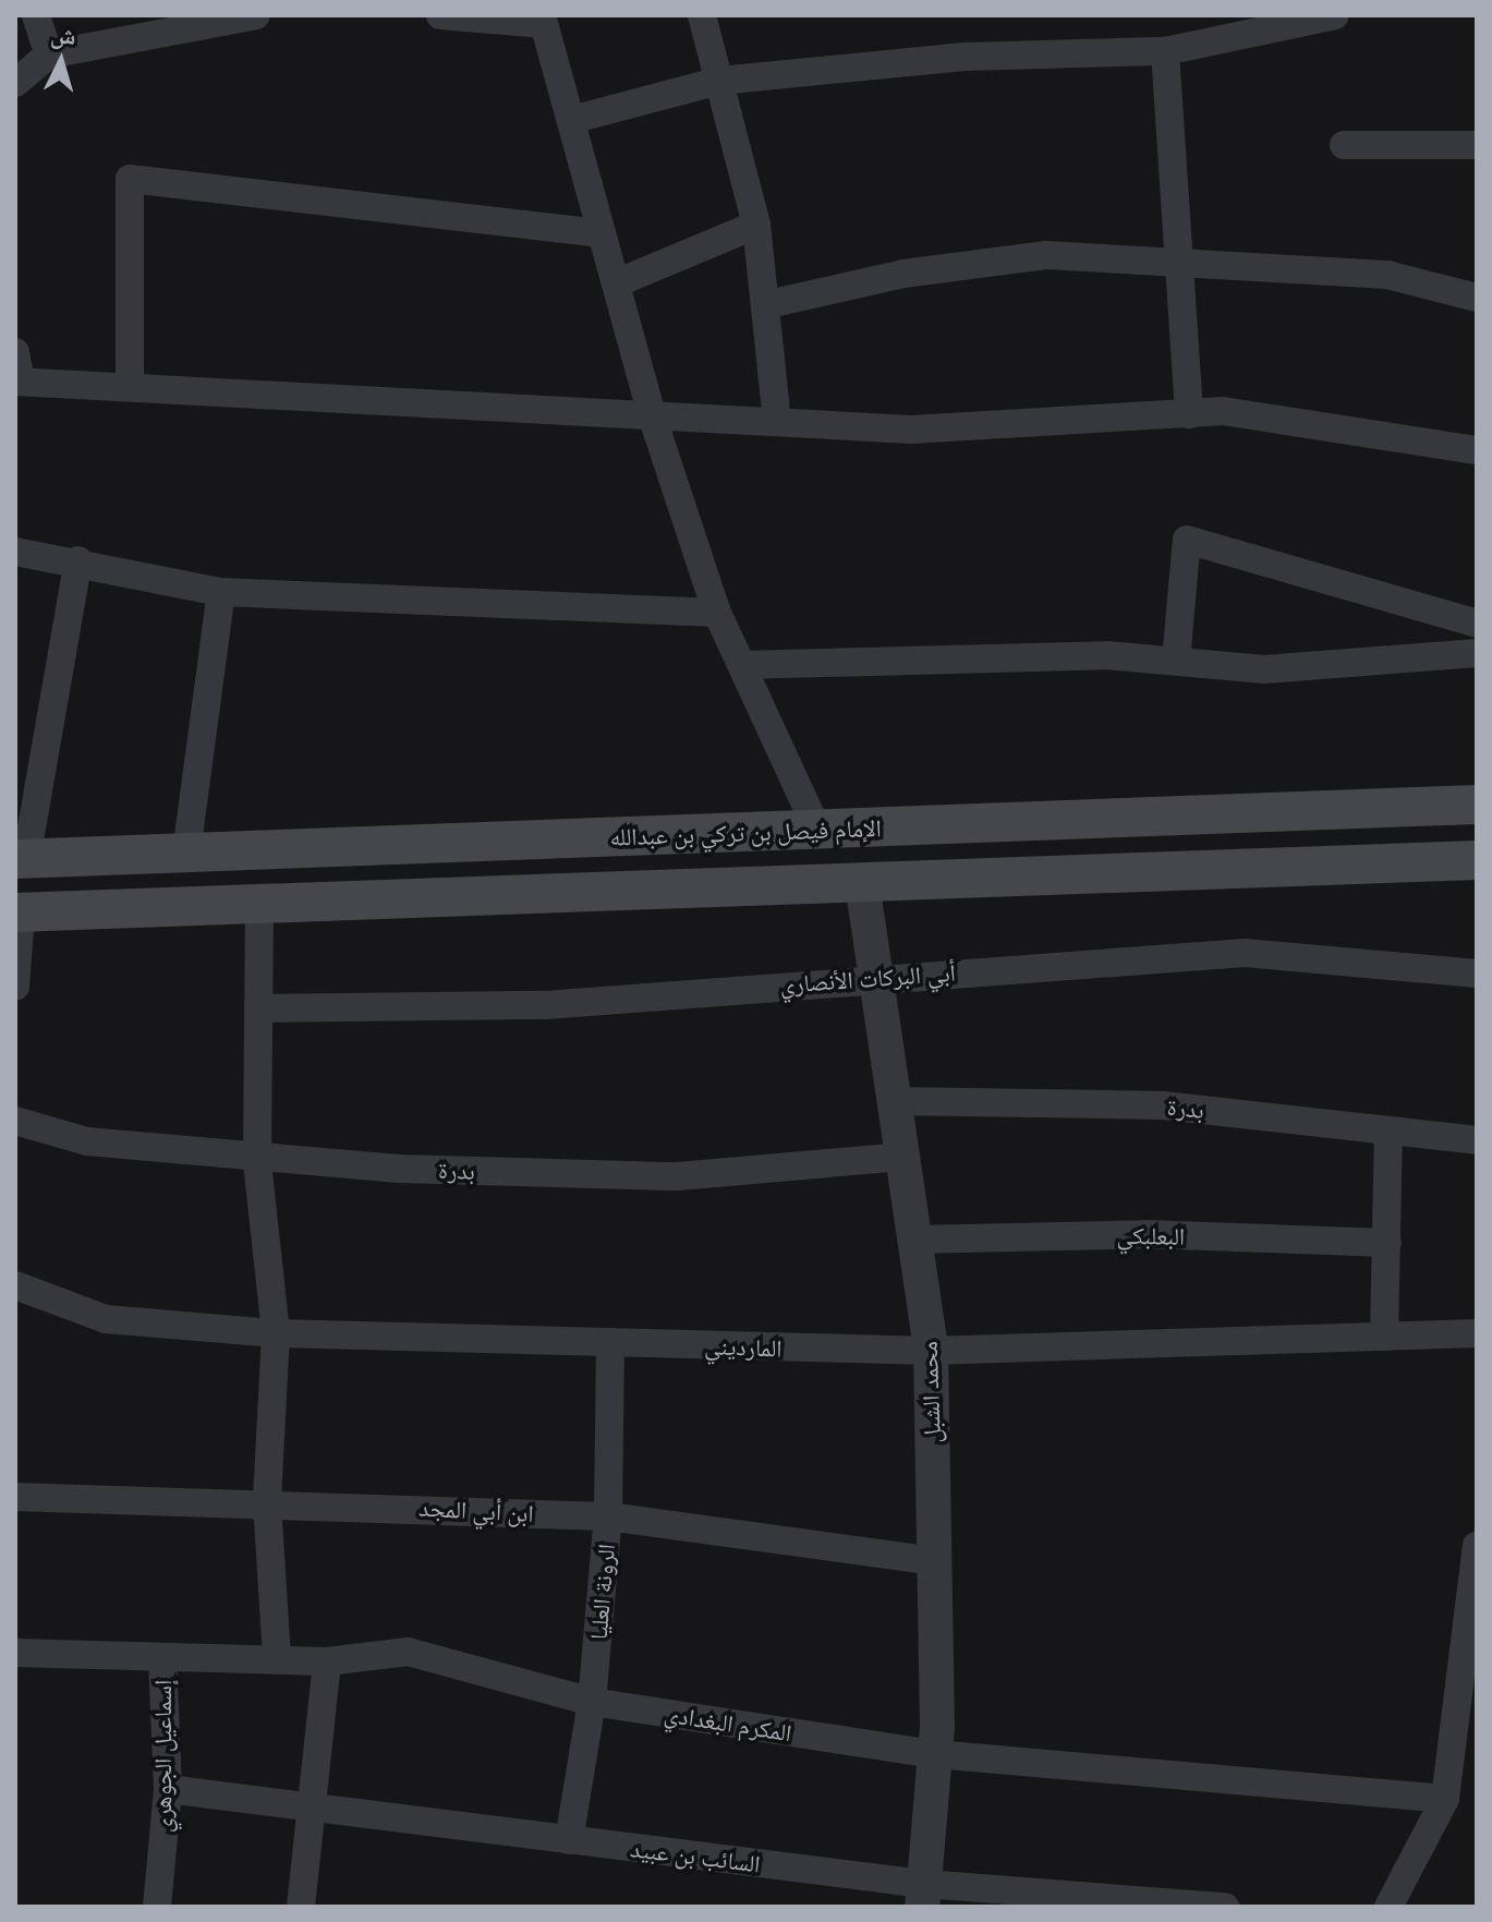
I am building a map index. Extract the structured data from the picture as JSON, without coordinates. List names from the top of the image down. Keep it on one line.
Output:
{"streets":{"main road":["الإمام فيصل بن تركي بن عبدالله"],"street":["أبي البركات الأنصاري","بدرة","البعلبكي","المارديني","محمد الشبل","ابن أبي المجد","الرونة العليا","المكرم البغدادي","إسماعيل الجوهري","السائب بن عبيد"]},"crossings":[["أبي البركات الأنصاري","محمد الشبل"],["بدرة","محمد الشبل"],["البعلبكي","محمد الشبل"],["المارديني","محمد الشبل"],["المارديني","الرونة العليا"],["محمد الشبل","ابن أبي المجد"],["محمد الشبل","المكرم البغدادي"],["محمد الشبل","السائب بن عبيد"],["ابن أبي المجد","الرونة العليا"],["الرونة العليا","المكرم البغدادي"],["الرونة العليا","السائب بن عبيد"],["المكرم البغدادي","إسماعيل الجوهري"],["إسماعيل الجوهري","السائب بن عبيد"]],"north":"top"}
